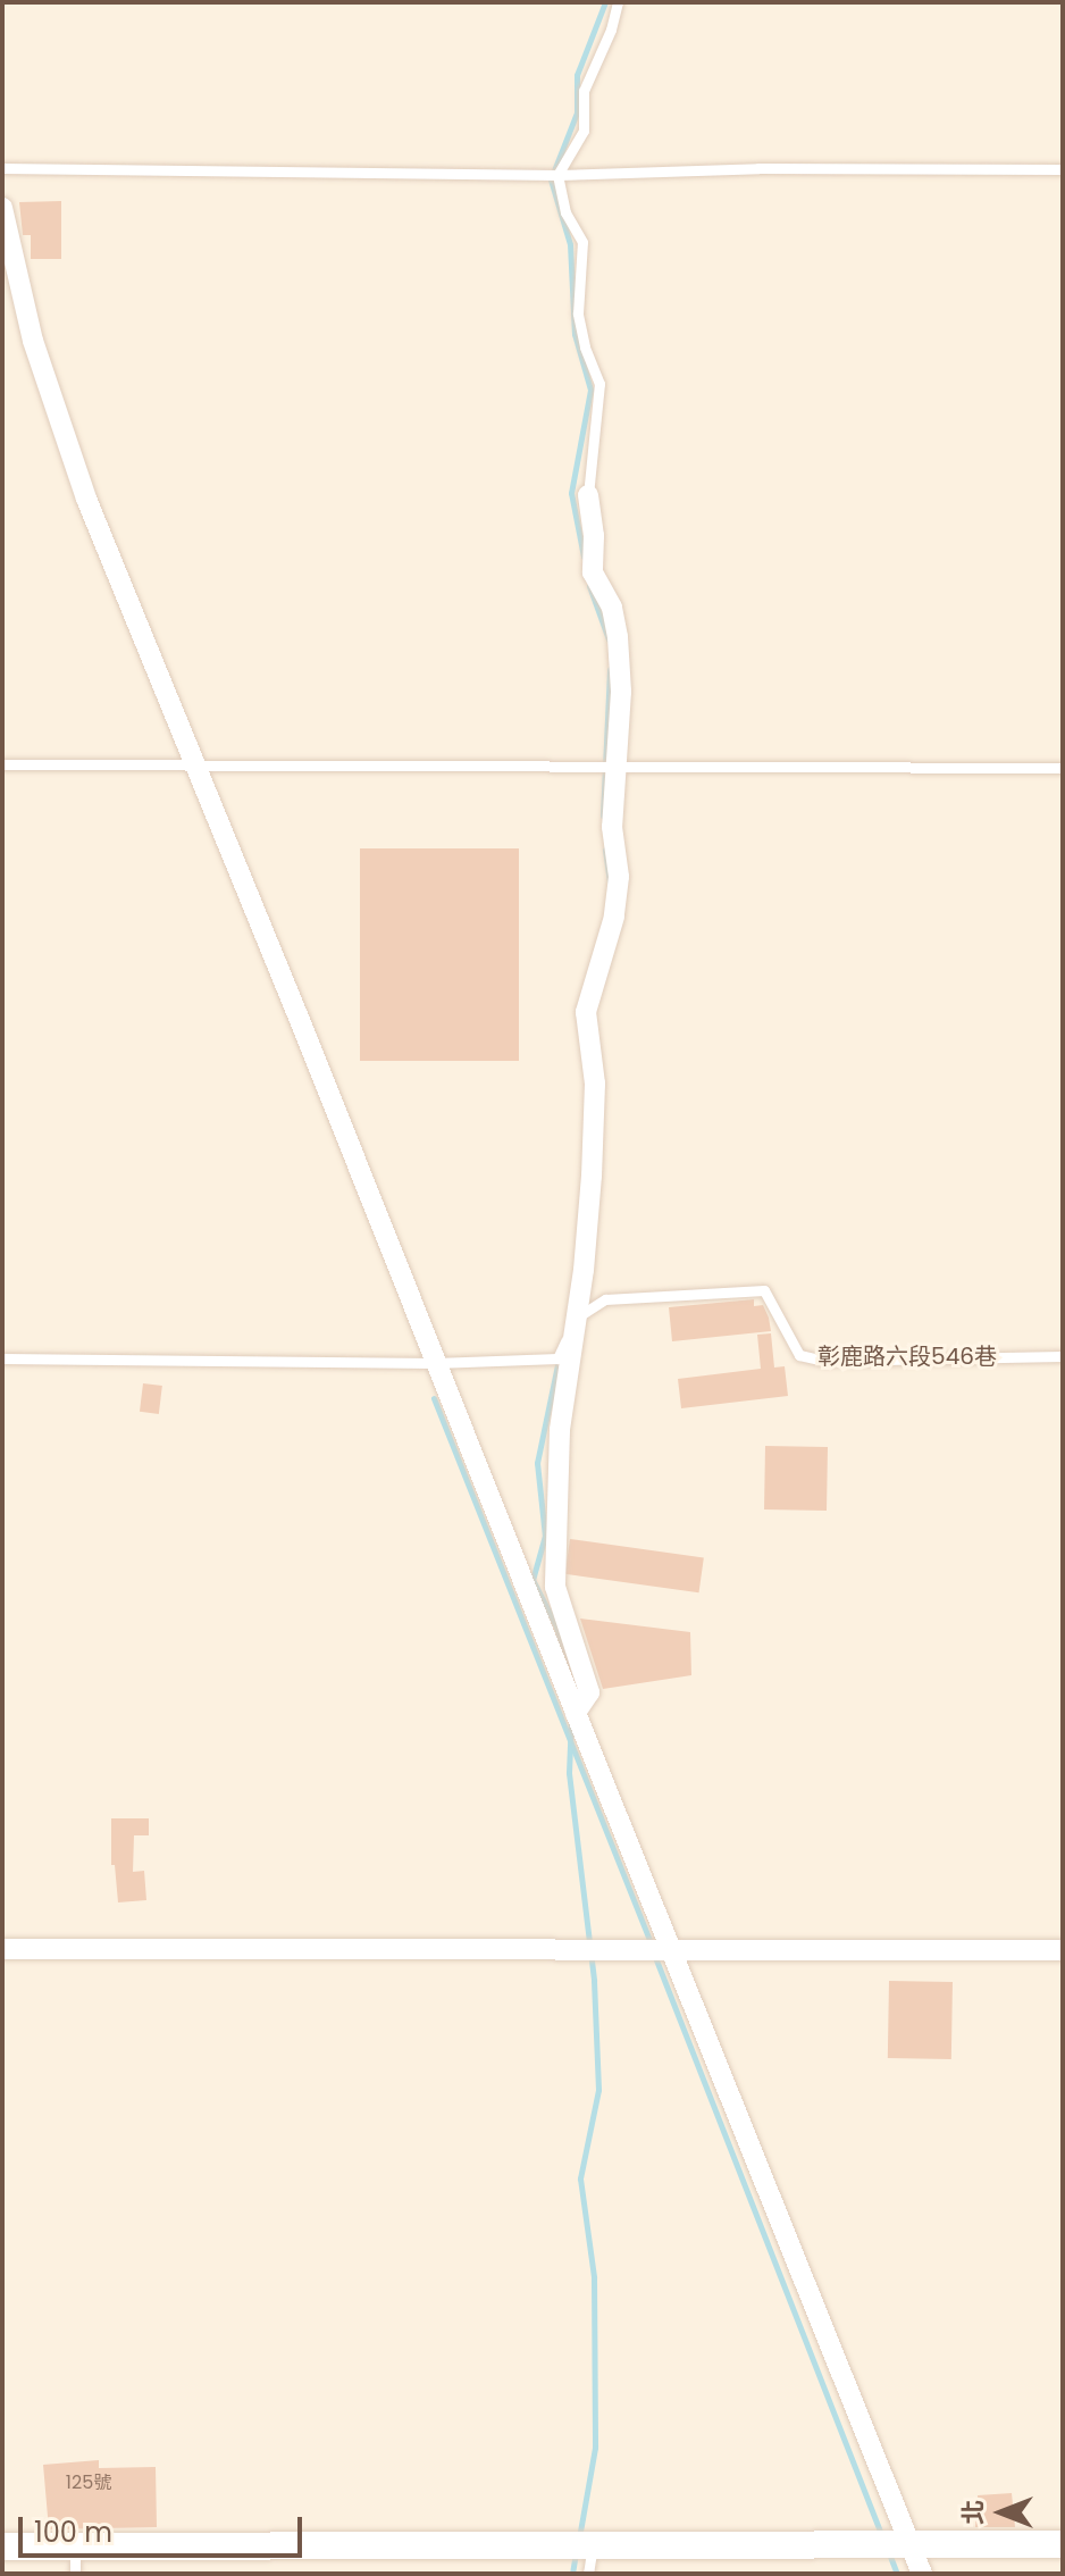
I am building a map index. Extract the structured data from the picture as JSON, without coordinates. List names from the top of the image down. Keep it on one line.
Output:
{"streets":{"lane":["彰鹿路六段546巷"]},"house_numbers":["125號"],"scale_bar":"100 m","north":"left"}
